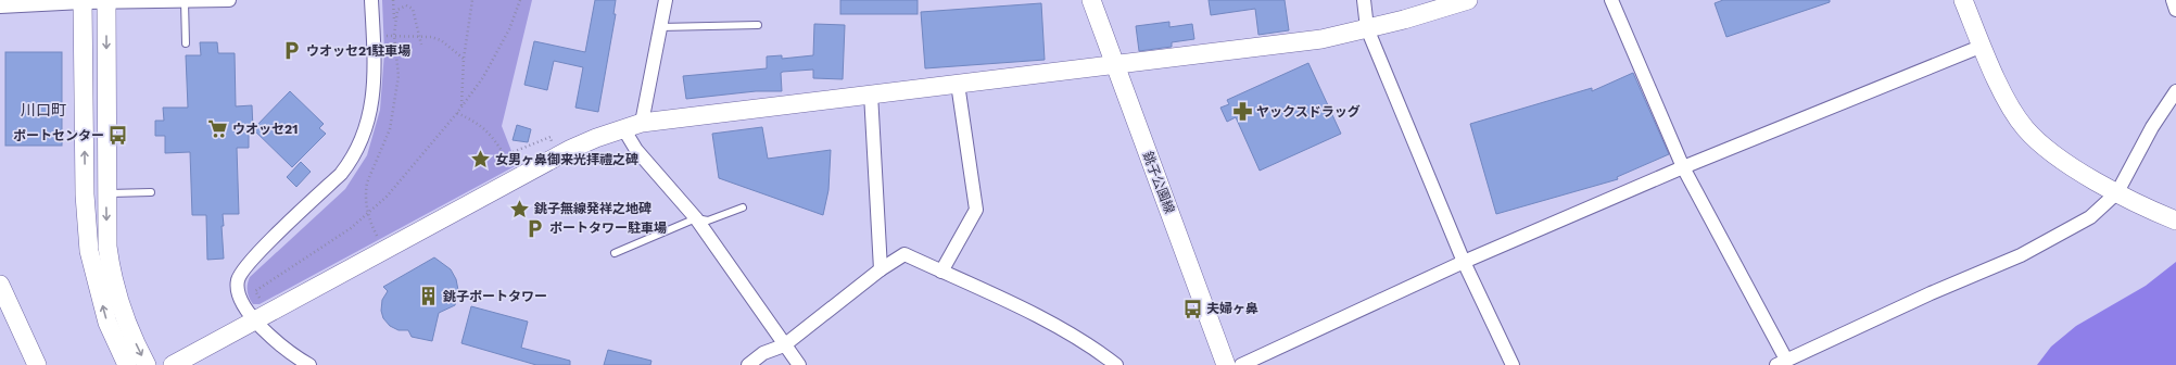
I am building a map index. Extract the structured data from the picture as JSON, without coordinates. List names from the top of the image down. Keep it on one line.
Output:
{"streets":{"street":["銚子公園線"]},"districts":["川口町"],"places":{"parking":["ウオッセ21駐車場","ポートタワー駐車場"],"pharmacy":["ヤックスドラッグ"],"supermarket":["ウオッセ21"],"bus stop":["ポートセンター","夫婦ヶ鼻"],"place":["女男ヶ鼻御来光拝禮之碑","銚子無線発祥之地碑"],"building":["銚子ポートタワー"]}}
